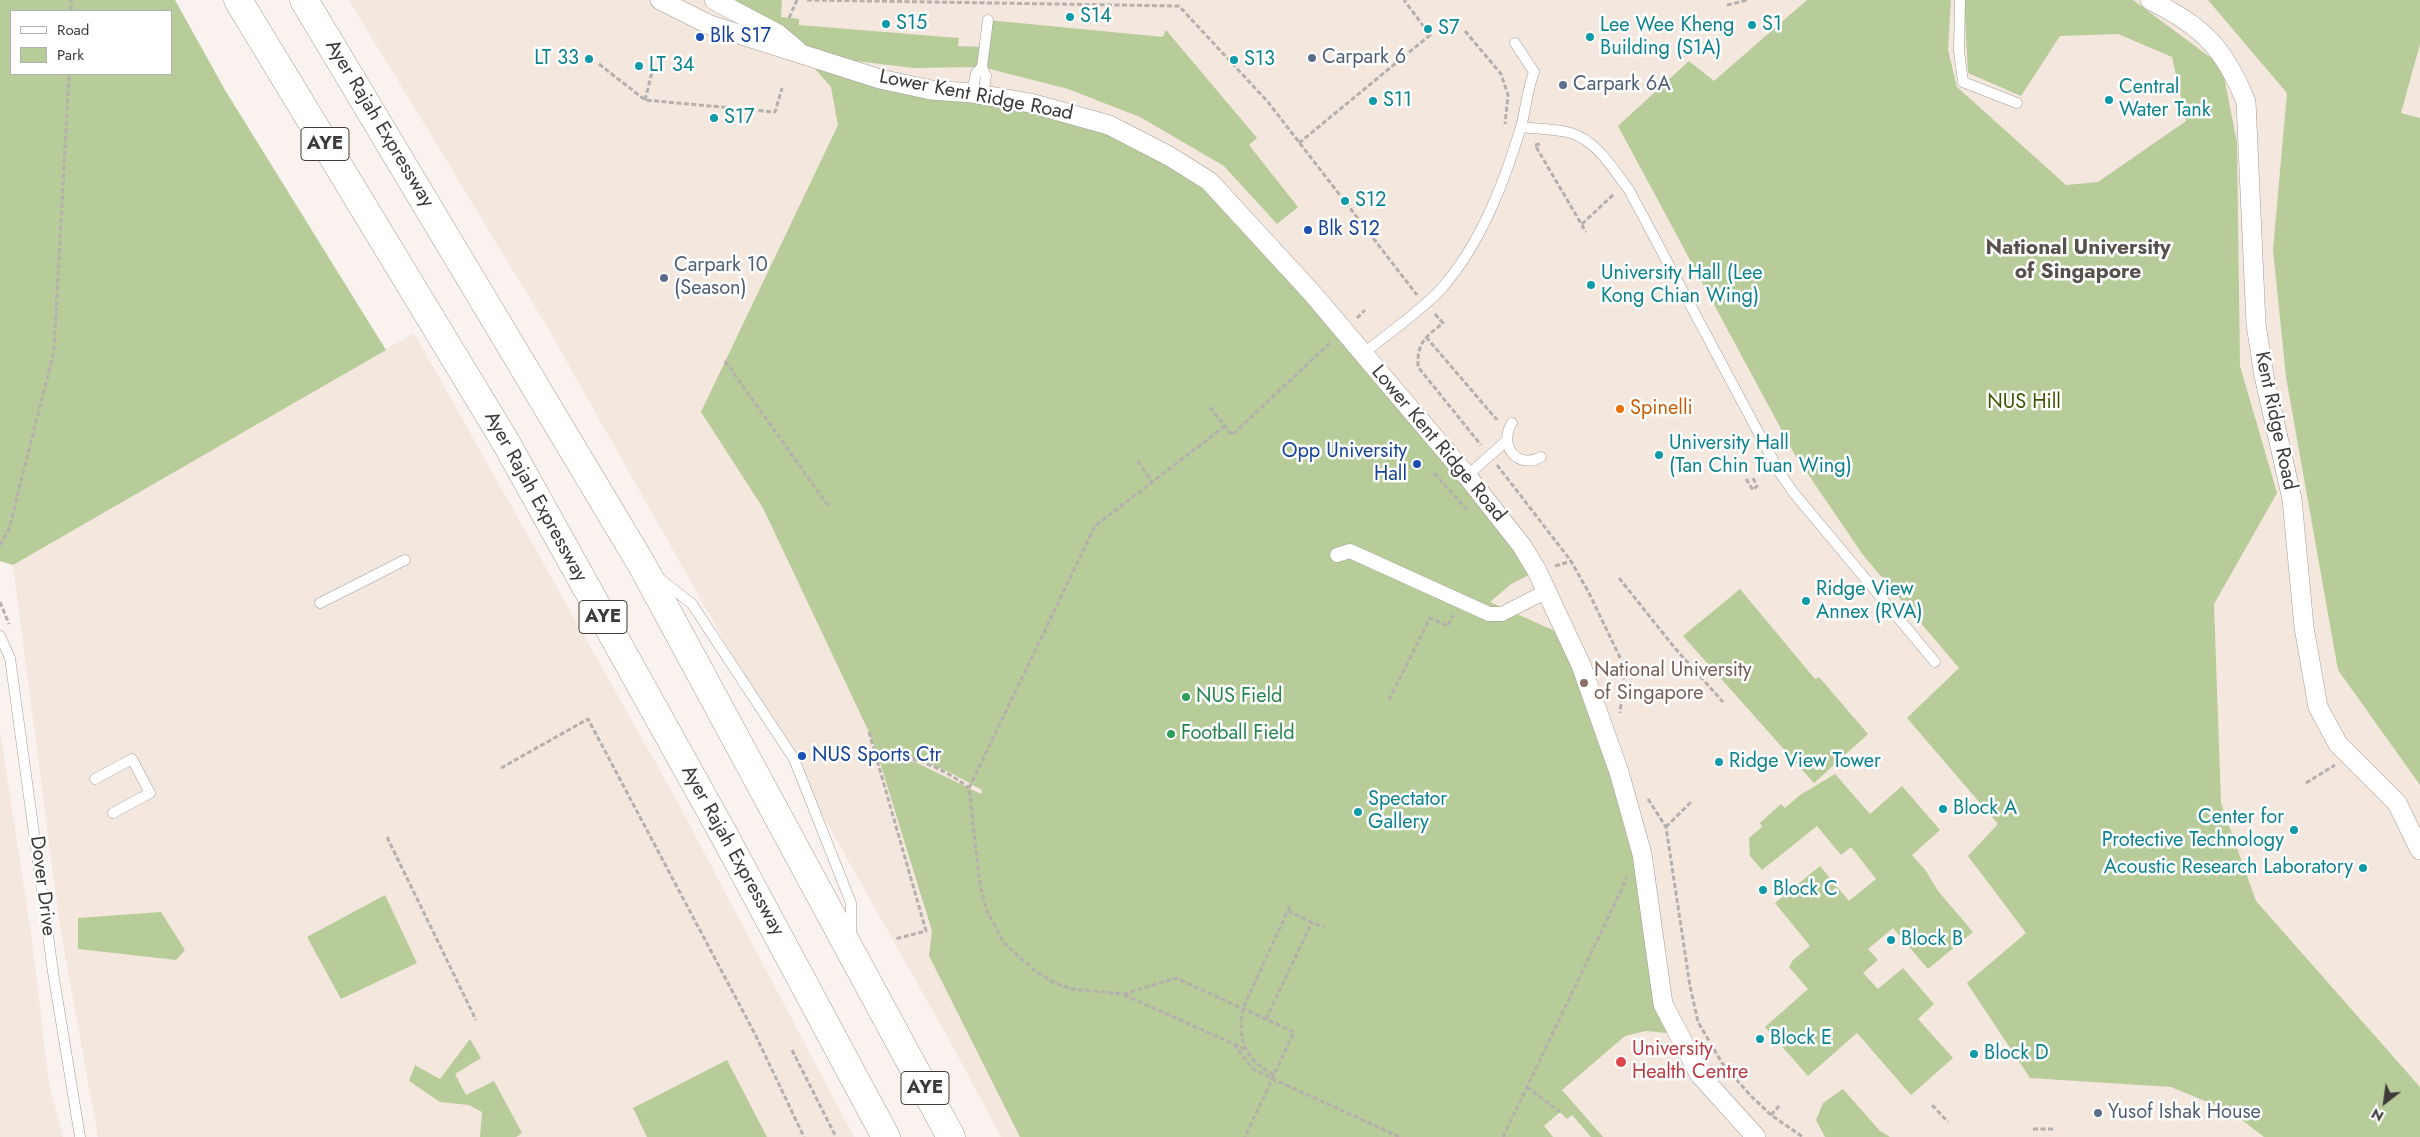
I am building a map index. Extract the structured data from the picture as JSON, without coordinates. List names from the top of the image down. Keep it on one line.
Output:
{"streets":{"highway":["Ayer Rajah Expressway","AYE"],"street":["Lower Kent Ridge Road","Kent Ridge Road"],"lane":["Dover Drive"]},"districts":["National University of Singapore"],"parks":["NUS Hill"],"places":["S14","S15","S1","S7","Blk S17","Lee Wee Kheng Building (S1A)","Carpark 6","LT 33","S13","LT 34","Carpark 6A","Central Water Tank","S11","S17","S12","Blk S12","Carpark 10 (Season)","University Hall (Lee Kong Chian Wing)","Spinelli","University Hall (Tan Chin Tuan Wing)","Opp University Hall","Ridge View Annex (RVA)","National University of Singapore","NUS Field","Football Field","NUS Sports Ctr","Ridge View Tower","Block A","Spectator Gallery","Center for Protective Technology","Acoustic Research Laboratory","Block C","Block B","Block E","Block D","University Health Centre","Yusof Ishak House"],"legend":["Road","Park"],"north":"bottom left"}
